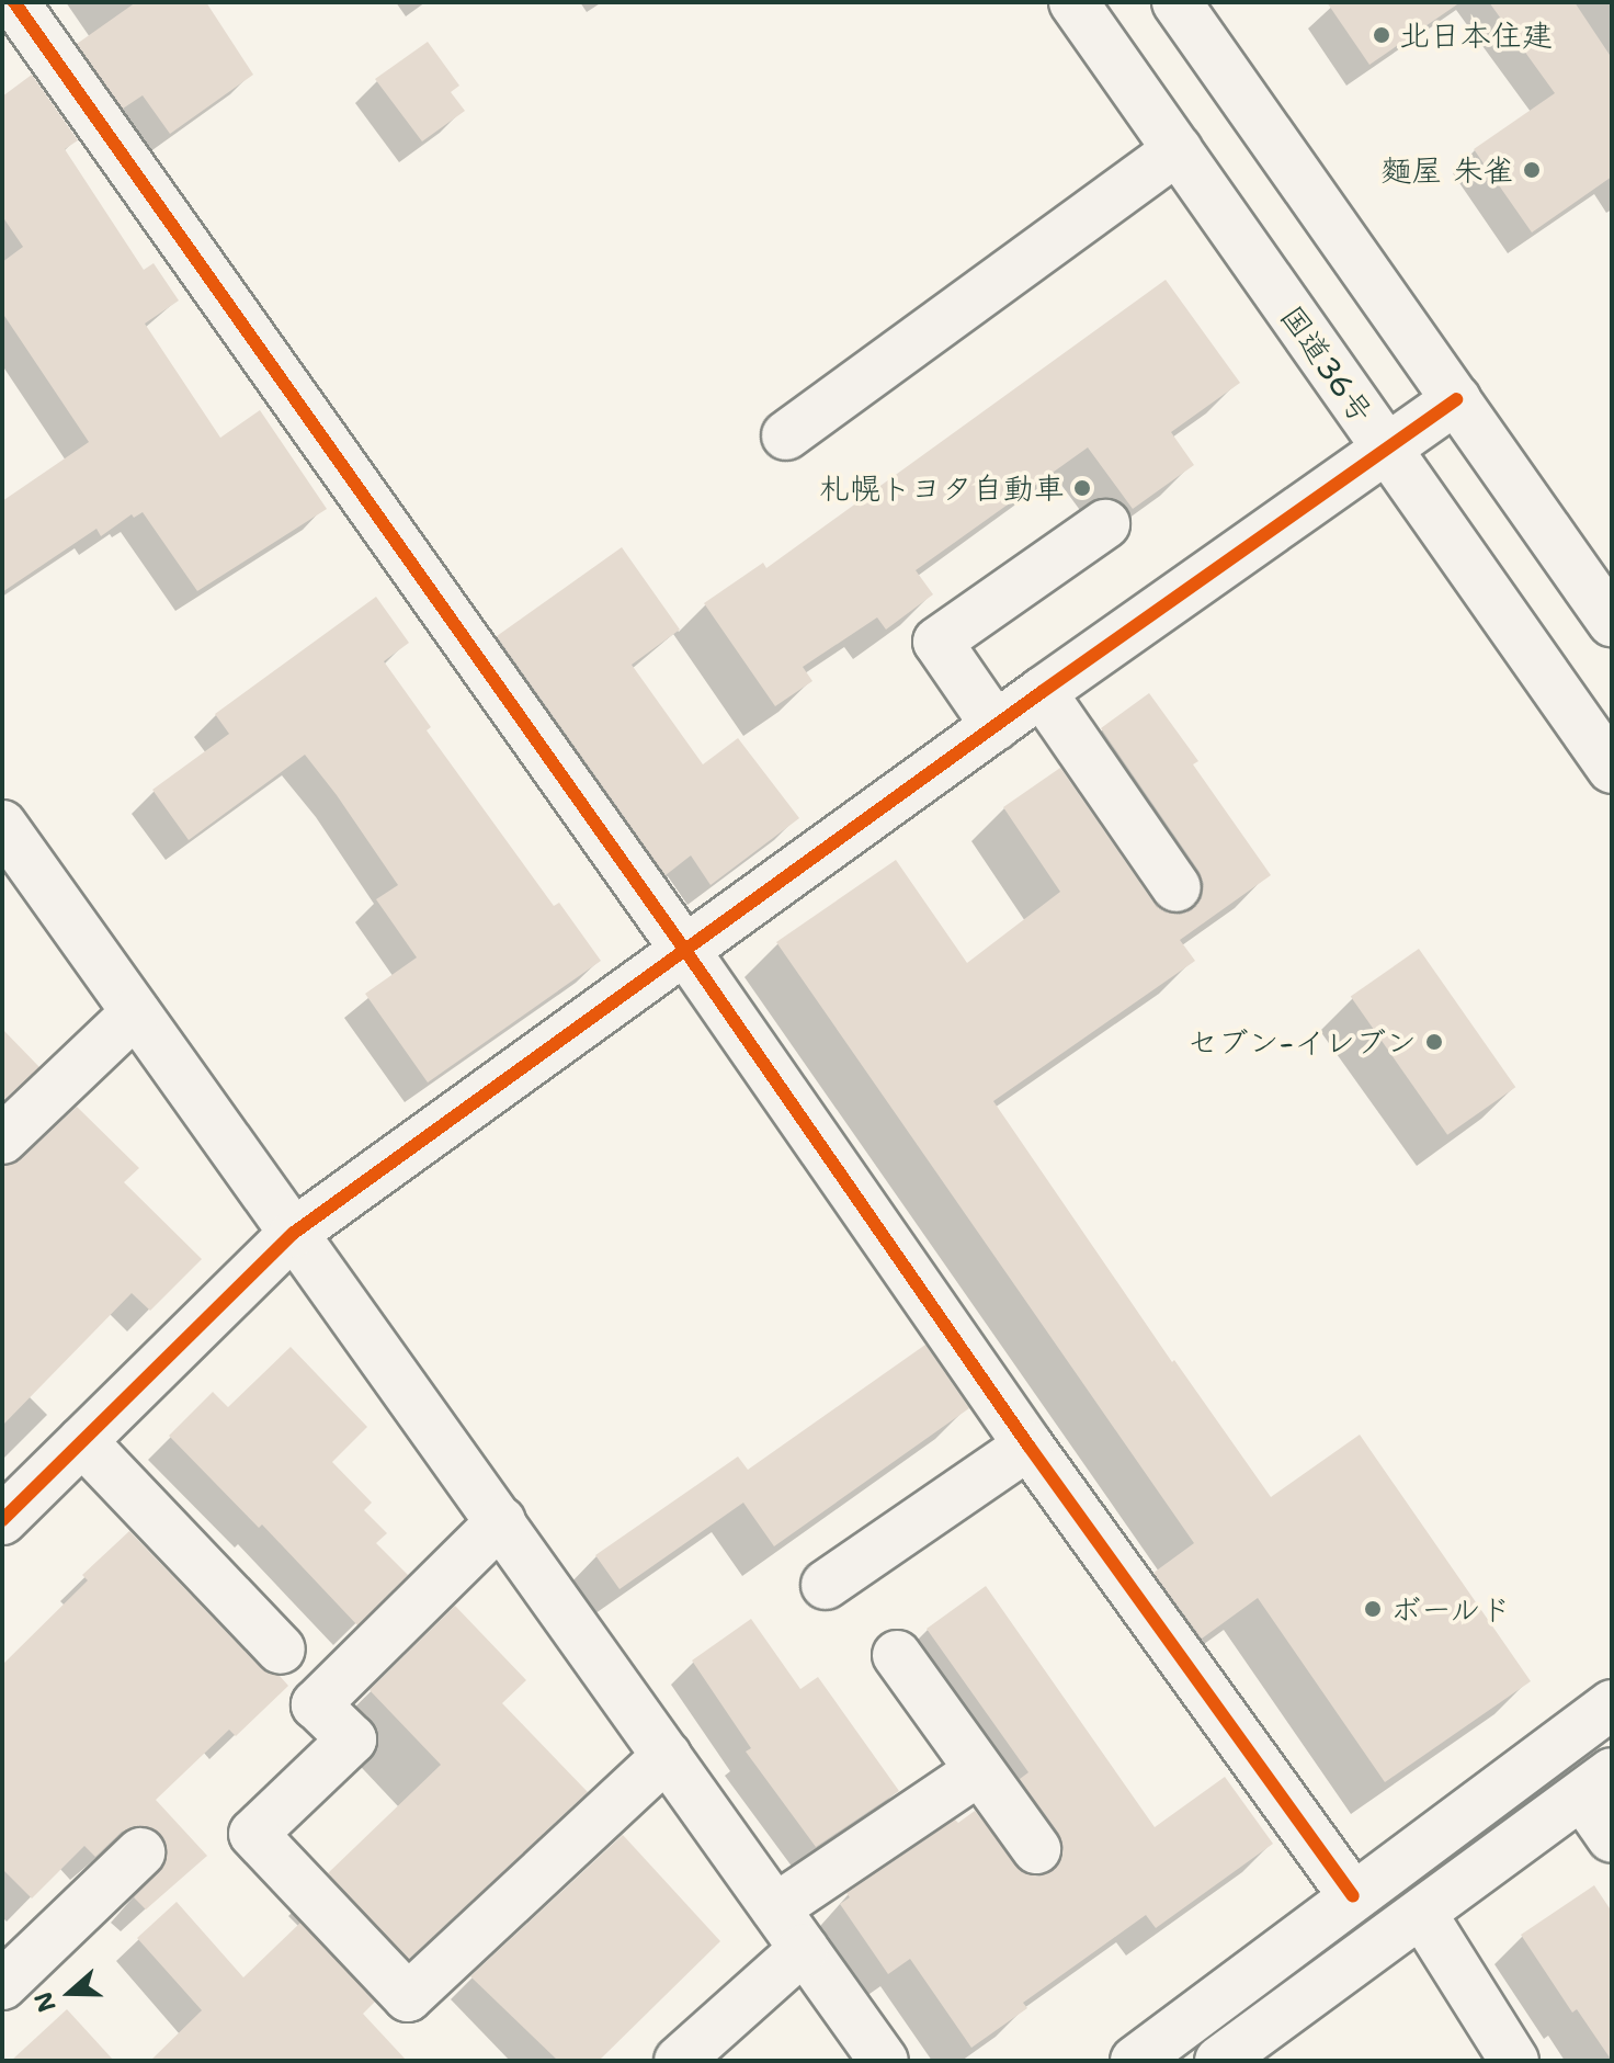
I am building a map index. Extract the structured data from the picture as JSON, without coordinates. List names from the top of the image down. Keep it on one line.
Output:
{"streets":{"main road":["国道36号"]},"places":["北日本住建","麵屋 朱雀","札幌トヨタ自動車","セブン-イレブン","ボールド"],"north":"left"}
